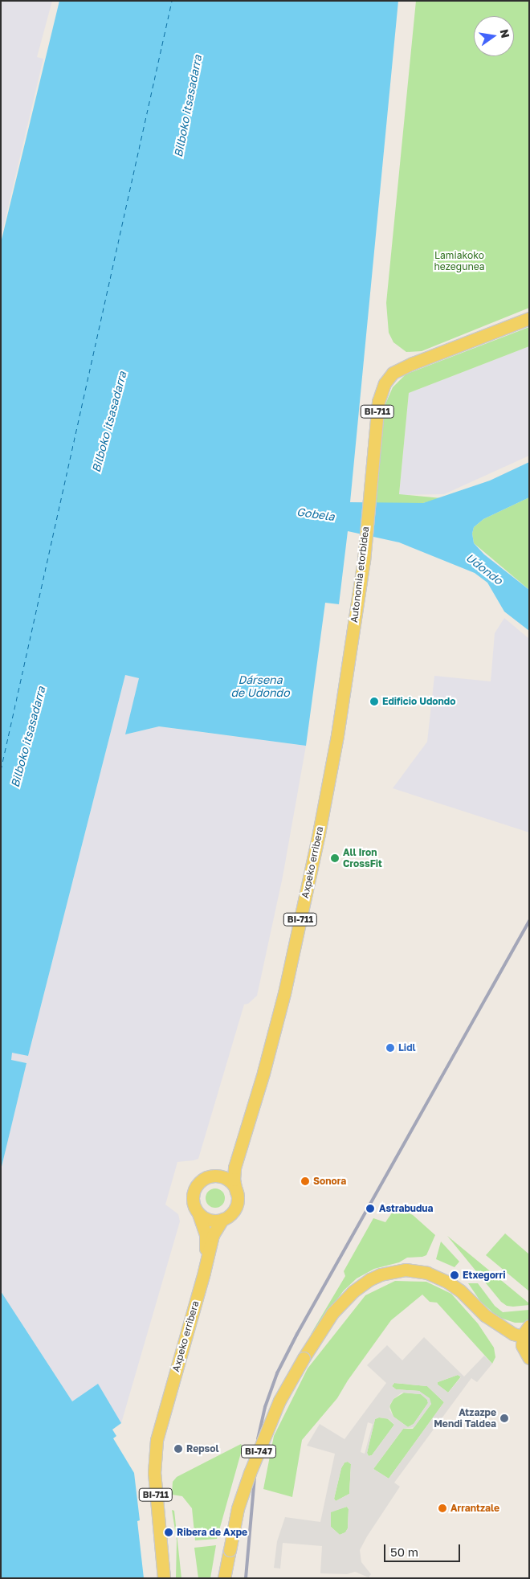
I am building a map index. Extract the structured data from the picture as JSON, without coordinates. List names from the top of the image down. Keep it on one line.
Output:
{"streets":{"main road":["BI-711","Autonomia etorbidea","Axpeko erribera","BI-747"]},"crossings":[["Autonomia etorbidea","Axpeko erribera"]],"water":["Bilboko itsasadarra","Gobela","Udondo","Dársena de Udondo"],"parks":["Lamiakoko hezegunea"],"places":["Edificio Udondo","All Iron CrossFit","Lidl","Sonora","Astrabudua","Etxegorri","Atzazpe Mendi Taldea","Repsol","Arrantzale","Ribera de Axpe"],"scale_bar":"50 m","north":"right"}
